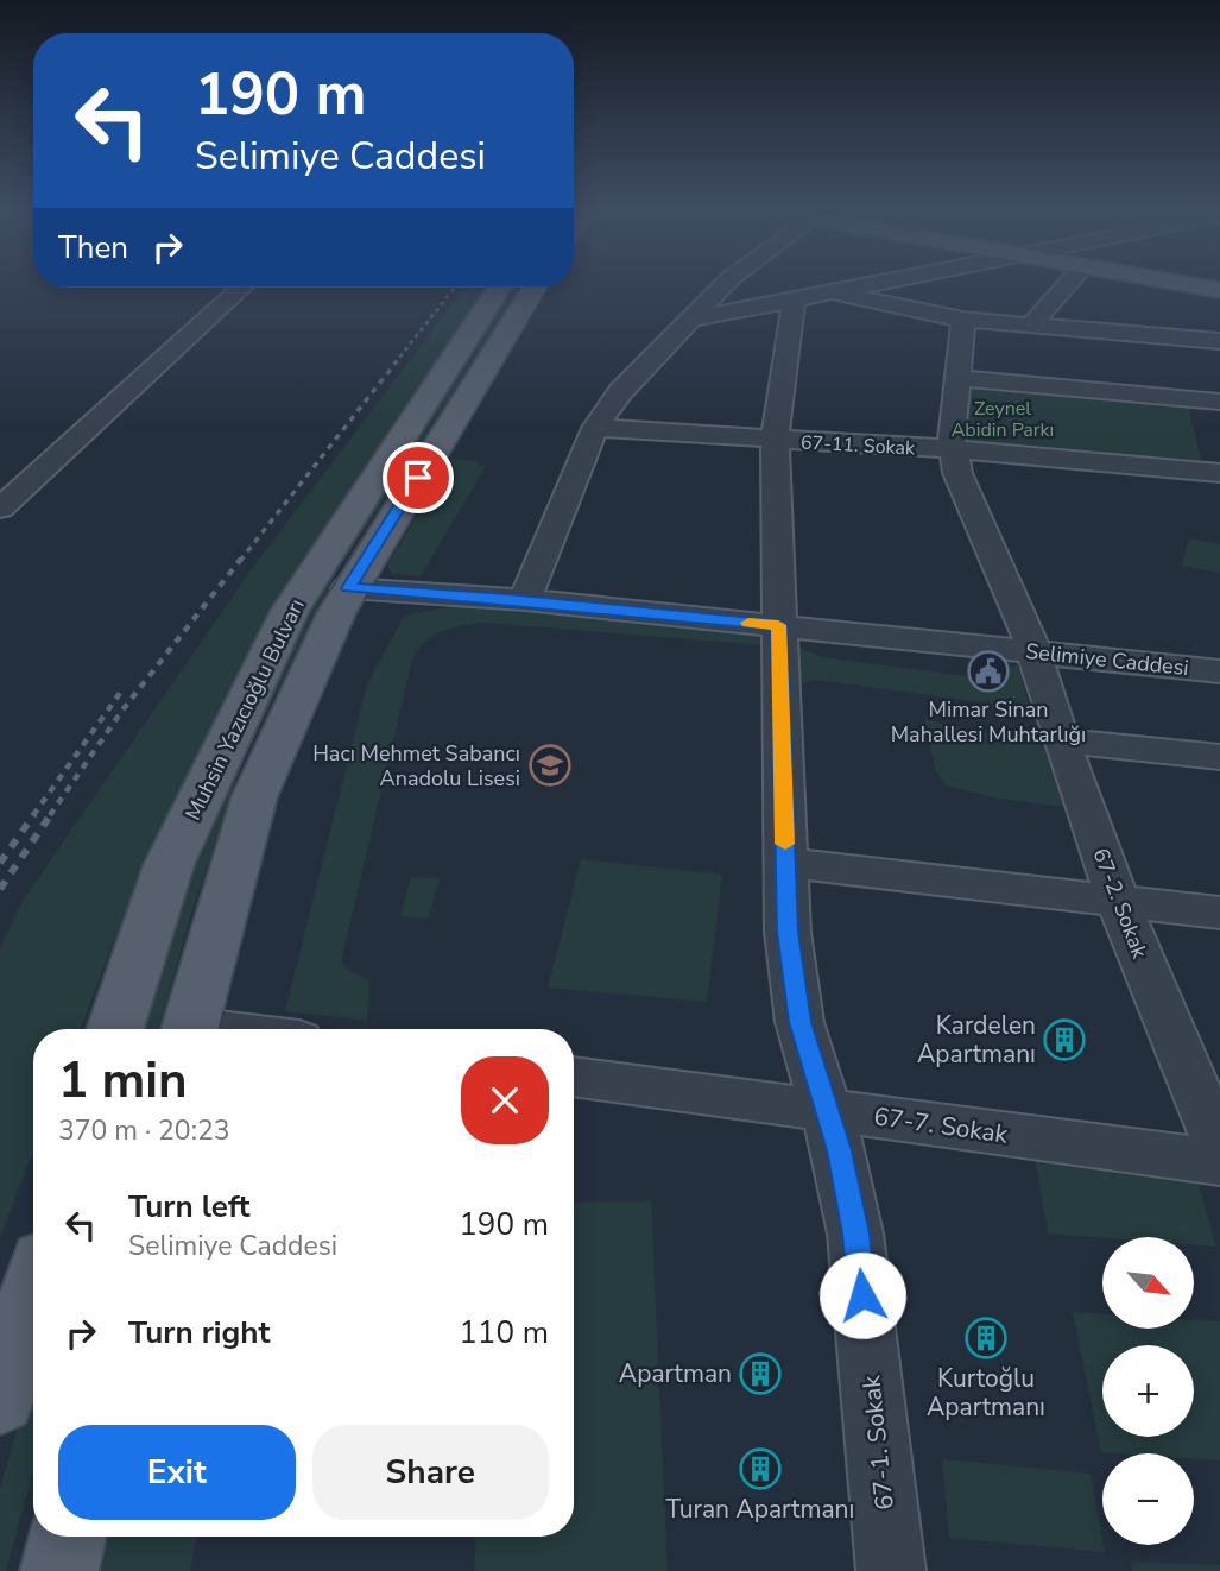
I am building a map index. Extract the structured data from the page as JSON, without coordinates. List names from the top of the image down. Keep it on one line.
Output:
{"streets":{"main road":["Muhsin Yazıcıoğlu Bulvarı"],"street":["67-11. Sokak","Selimiye Caddesi","67-2. Sokak","67-7. Sokak","67-1. Sokak"]},"crossings":[["67-11. Sokak","67-2. Sokak"],["67-11. Sokak","67-1. Sokak"],["Selimiye Caddesi","Muhsin Yazıcıoğlu Bulvarı"],["Selimiye Caddesi","67-2. Sokak"],["Selimiye Caddesi","67-1. Sokak"],["67-7. Sokak","67-1. Sokak"]],"parks":["Zeynel Abidin Parkı"],"places":{"public building":["Mimar Sinan Mahallesi Muhtarlığı"],"school or university":["Hacı Mehmet Sabancı Anadolu Lisesi"],"building":["Kardelen Apartmanı","Kurtoğlu Apartmanı","Apartman","Turan Apartmanı"]},"north":"bottom right","page":{"turn":["190 m","Selimiye Caddesi"],"then":"Then","heading":["1 min","370 m · 20:23"],"list":[{"name":"Turn left","note":"Selimiye Caddesi","value":"190 m"},{"name":"Turn right","value":"110 m"}],"map_buttons":["+","−"],"buttons":["Exit","Share"]}}
